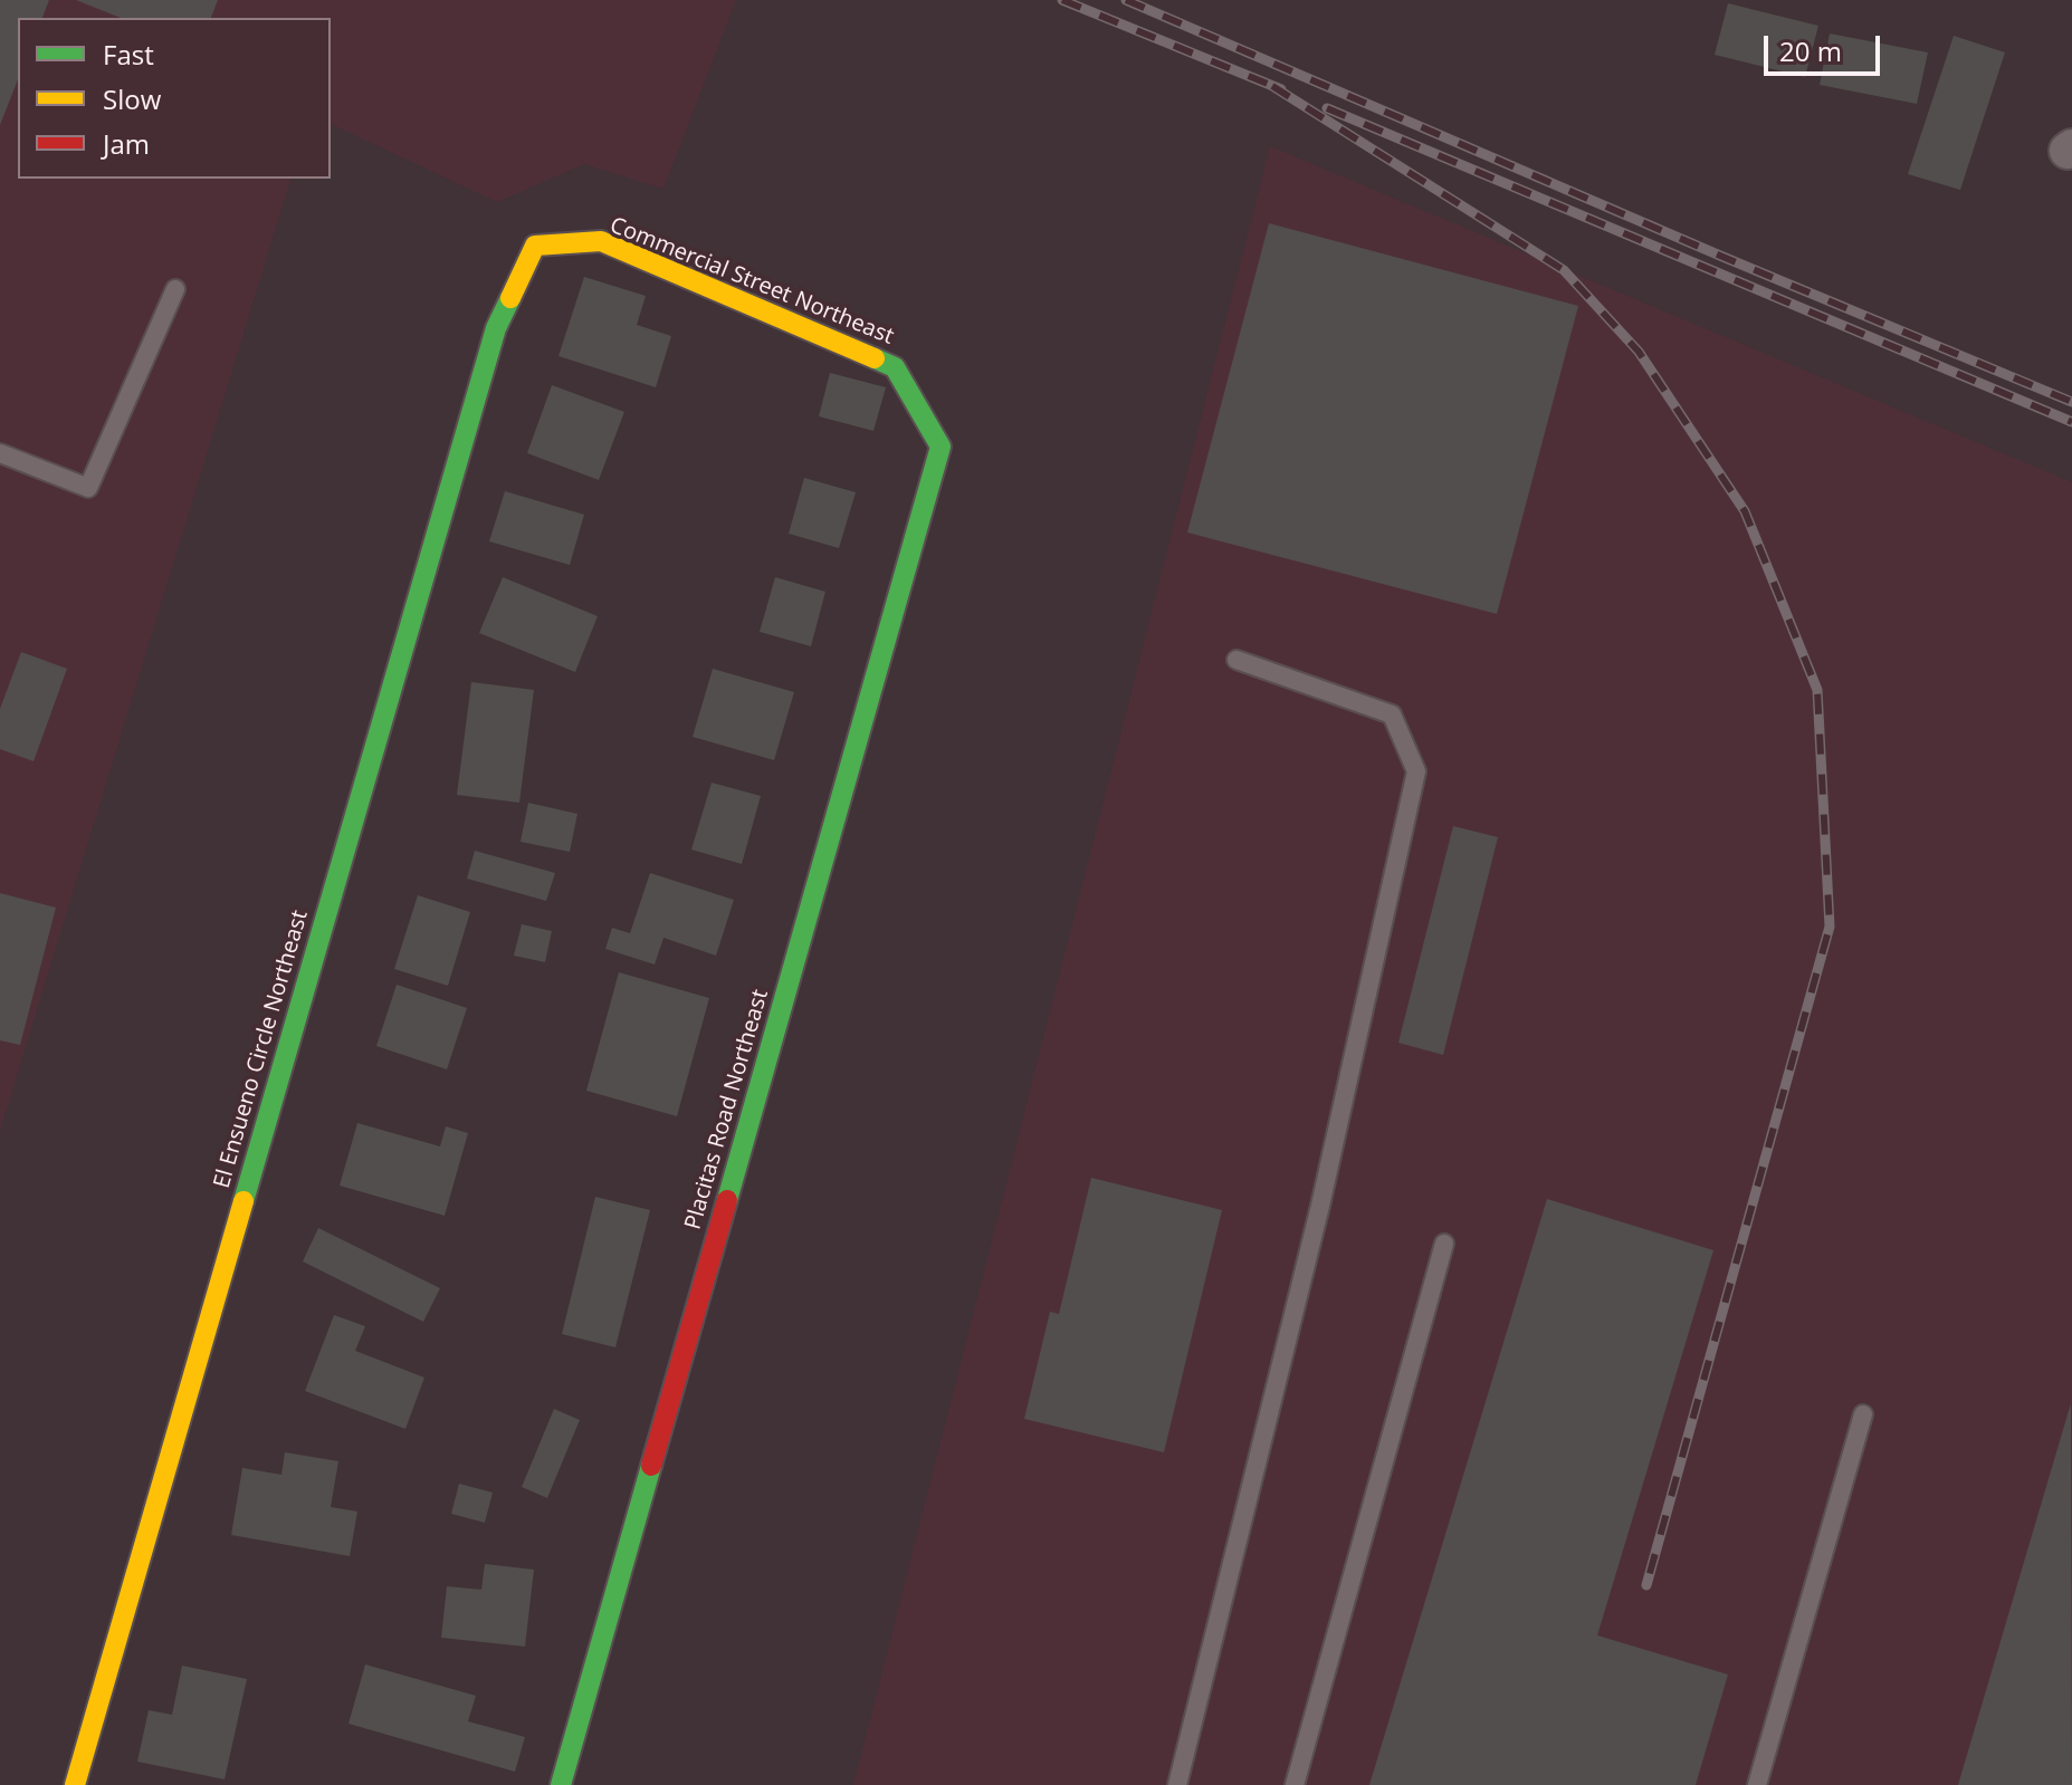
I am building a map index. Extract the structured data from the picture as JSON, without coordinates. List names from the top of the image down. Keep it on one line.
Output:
{"streets":{"street":["Commercial Street Northeast","El Ensueno Circle Northeast","Placitas Road Northeast"]},"crossings":[["Commercial Street Northeast","El Ensueno Circle Northeast"],["Commercial Street Northeast","Placitas Road Northeast"]],"legend":["Fast","Slow","Jam"],"scale_bar":"20 m"}
